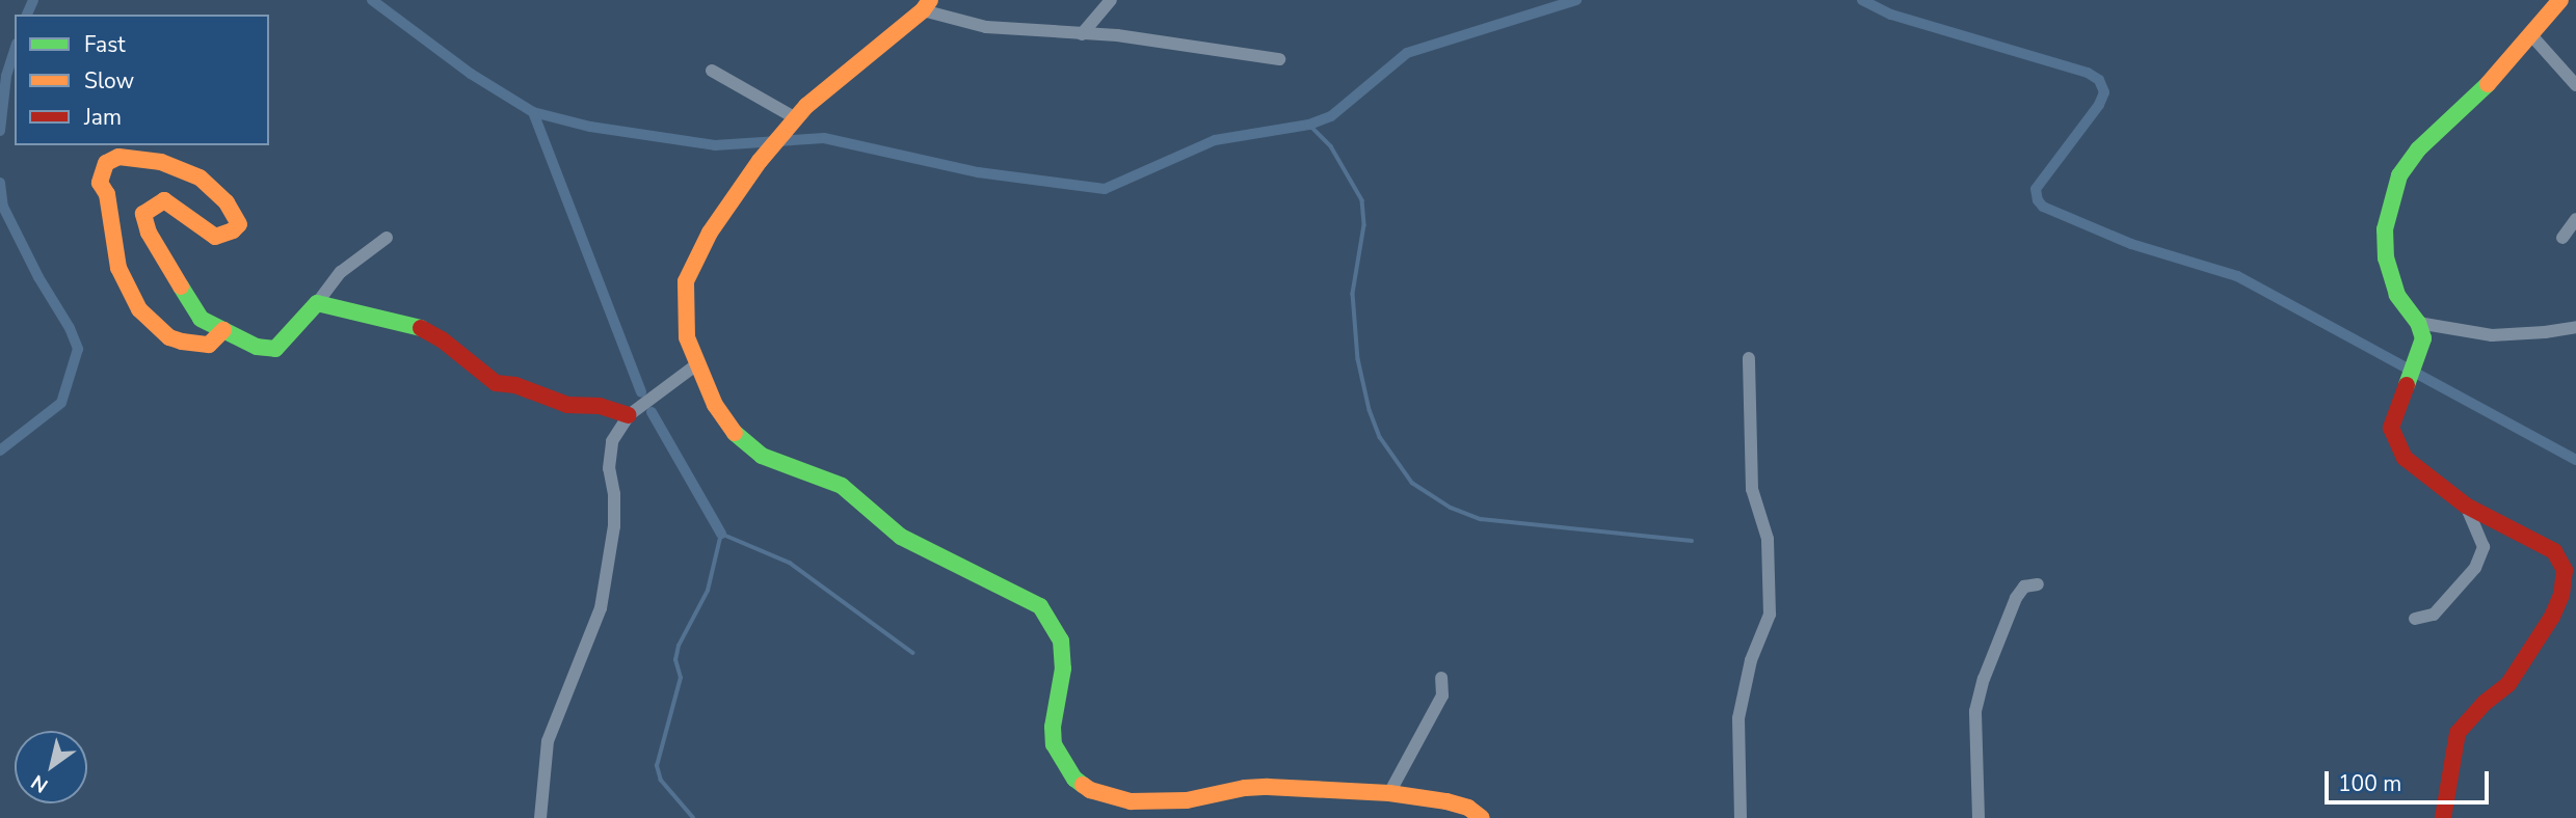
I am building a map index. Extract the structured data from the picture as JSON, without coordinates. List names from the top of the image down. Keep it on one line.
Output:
{"legend":["Fast","Slow","Jam"],"scale_bar":"100 m","north":"bottom left"}
